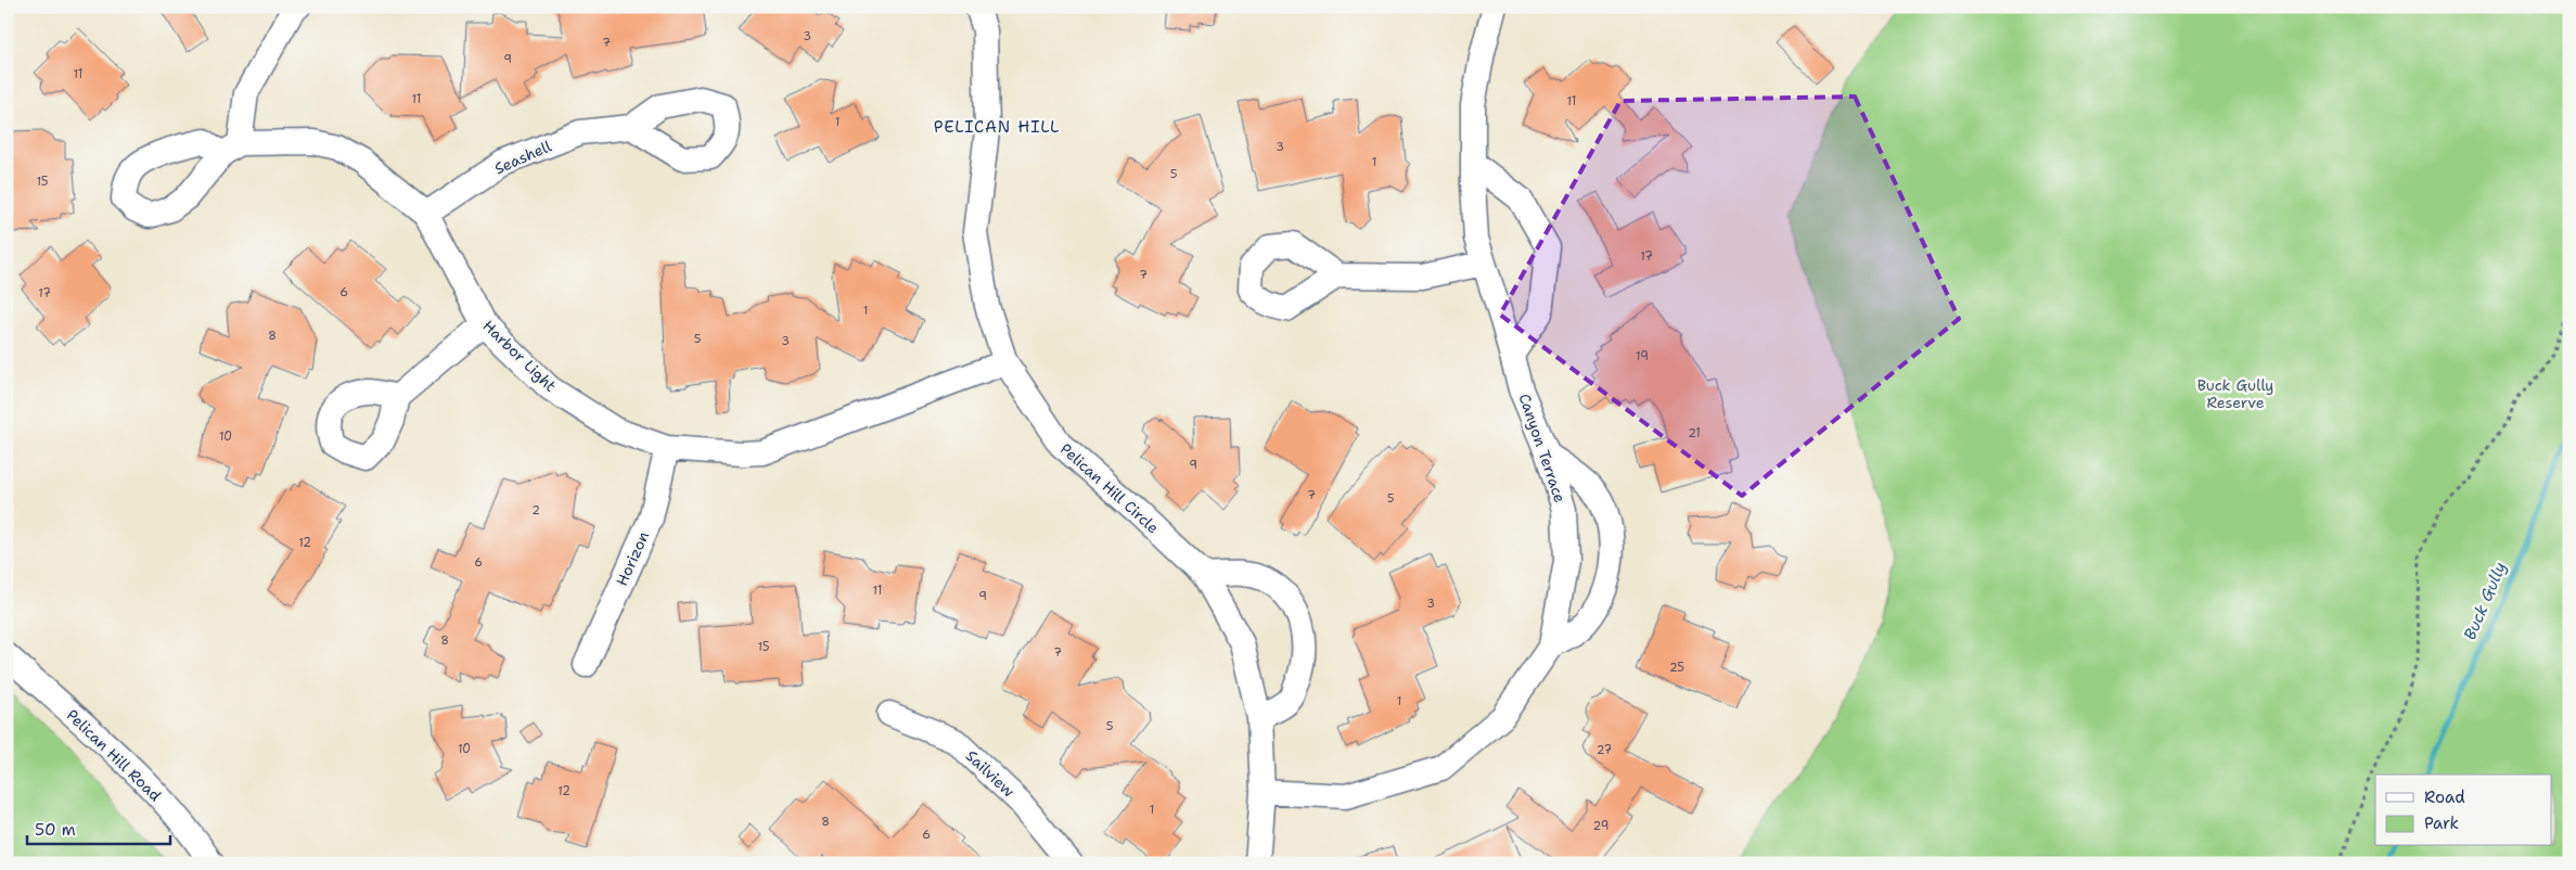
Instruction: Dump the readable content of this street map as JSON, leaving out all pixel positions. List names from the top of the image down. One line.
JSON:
{"streets":{"street":["Seashell","Harbor Light","Canyon Terrace","Pelican Hill Circle","Horizon","Pelican Hill Road","Sailview"]},"crossings":[["Seashell","Harbor Light"],["Harbor Light","Pelican Hill Circle"],["Harbor Light","Horizon"],["Canyon Terrace","Pelican Hill Circle"]],"districts":["PELICAN HILL"],"water":["Buck Gully"],"parks":["Buck Gully Reserve"],"house_numbers":["3","7","9","11","11","11","1","3","1","5","15","17","7","6","17","1","8","5","3","19","21","10","9","7","5","2","12","6","11","9","3","8","15","7","25","1","5","10","27","12","1","8","29","6"],"legend":["Road","Park"],"scale_bar":"50 m"}
